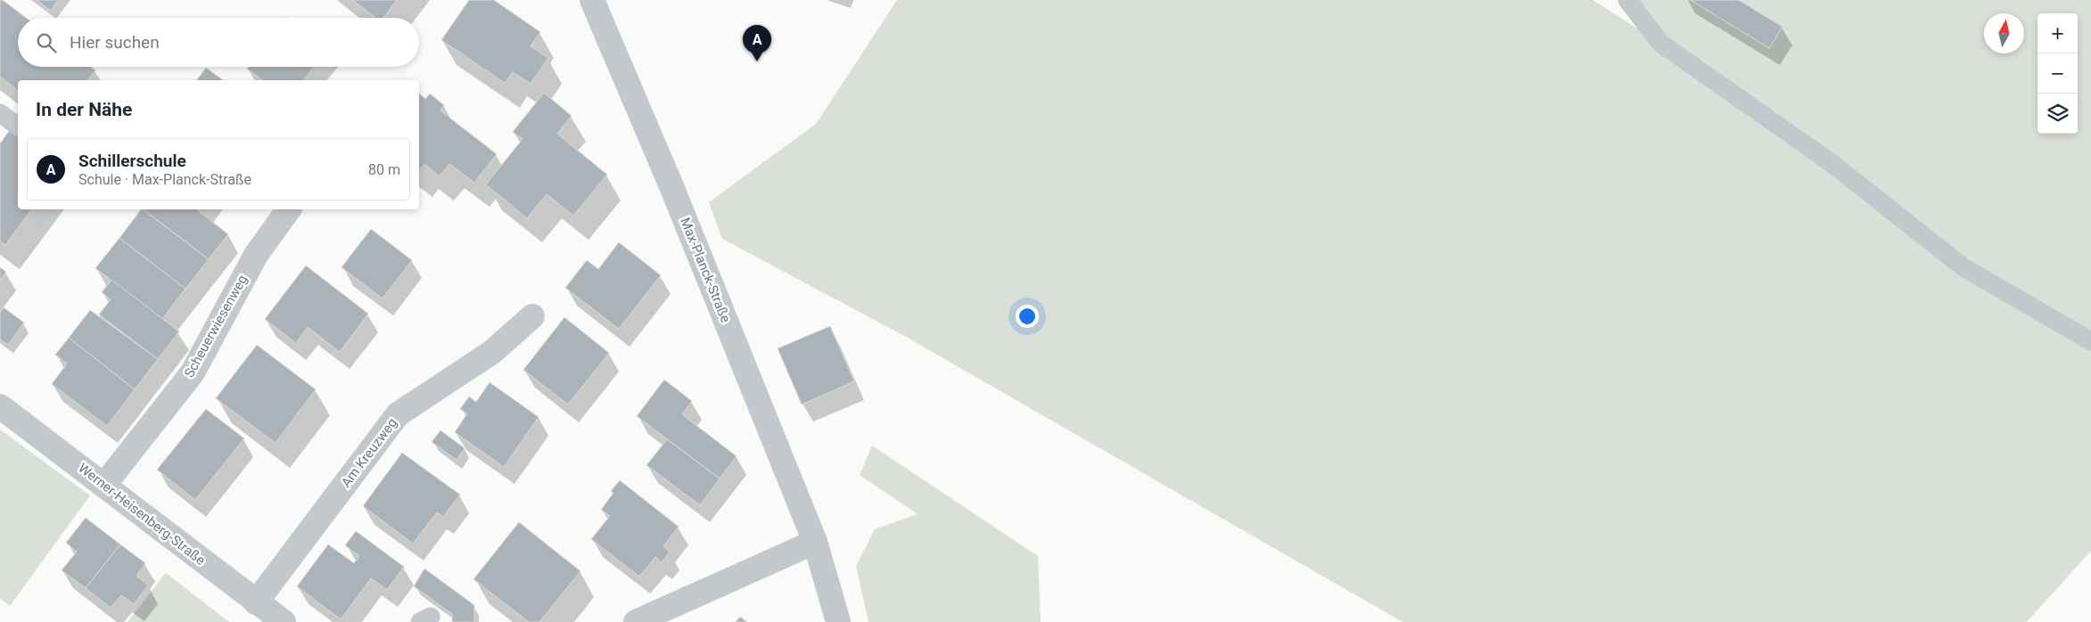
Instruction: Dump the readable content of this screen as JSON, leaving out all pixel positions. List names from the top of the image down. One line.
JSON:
{"streets":{"street":["Max-Planck-Straße","Scheuerwiesenweg","Am Kreuzweg","Werner-Heisenberg-Straße"]},"crossings":[["Scheuerwiesenweg","Werner-Heisenberg-Straße"],["Am Kreuzweg","Werner-Heisenberg-Straße"]],"north":"top","page":{"map_buttons":["+","−"],"search":"Hier suchen","pins":"A","heading":"In der Nähe","list":[{"mark":"A","name":"Schillerschule","note":"Schule · Max-Planck-Straße","value":"80 m"}]}}
